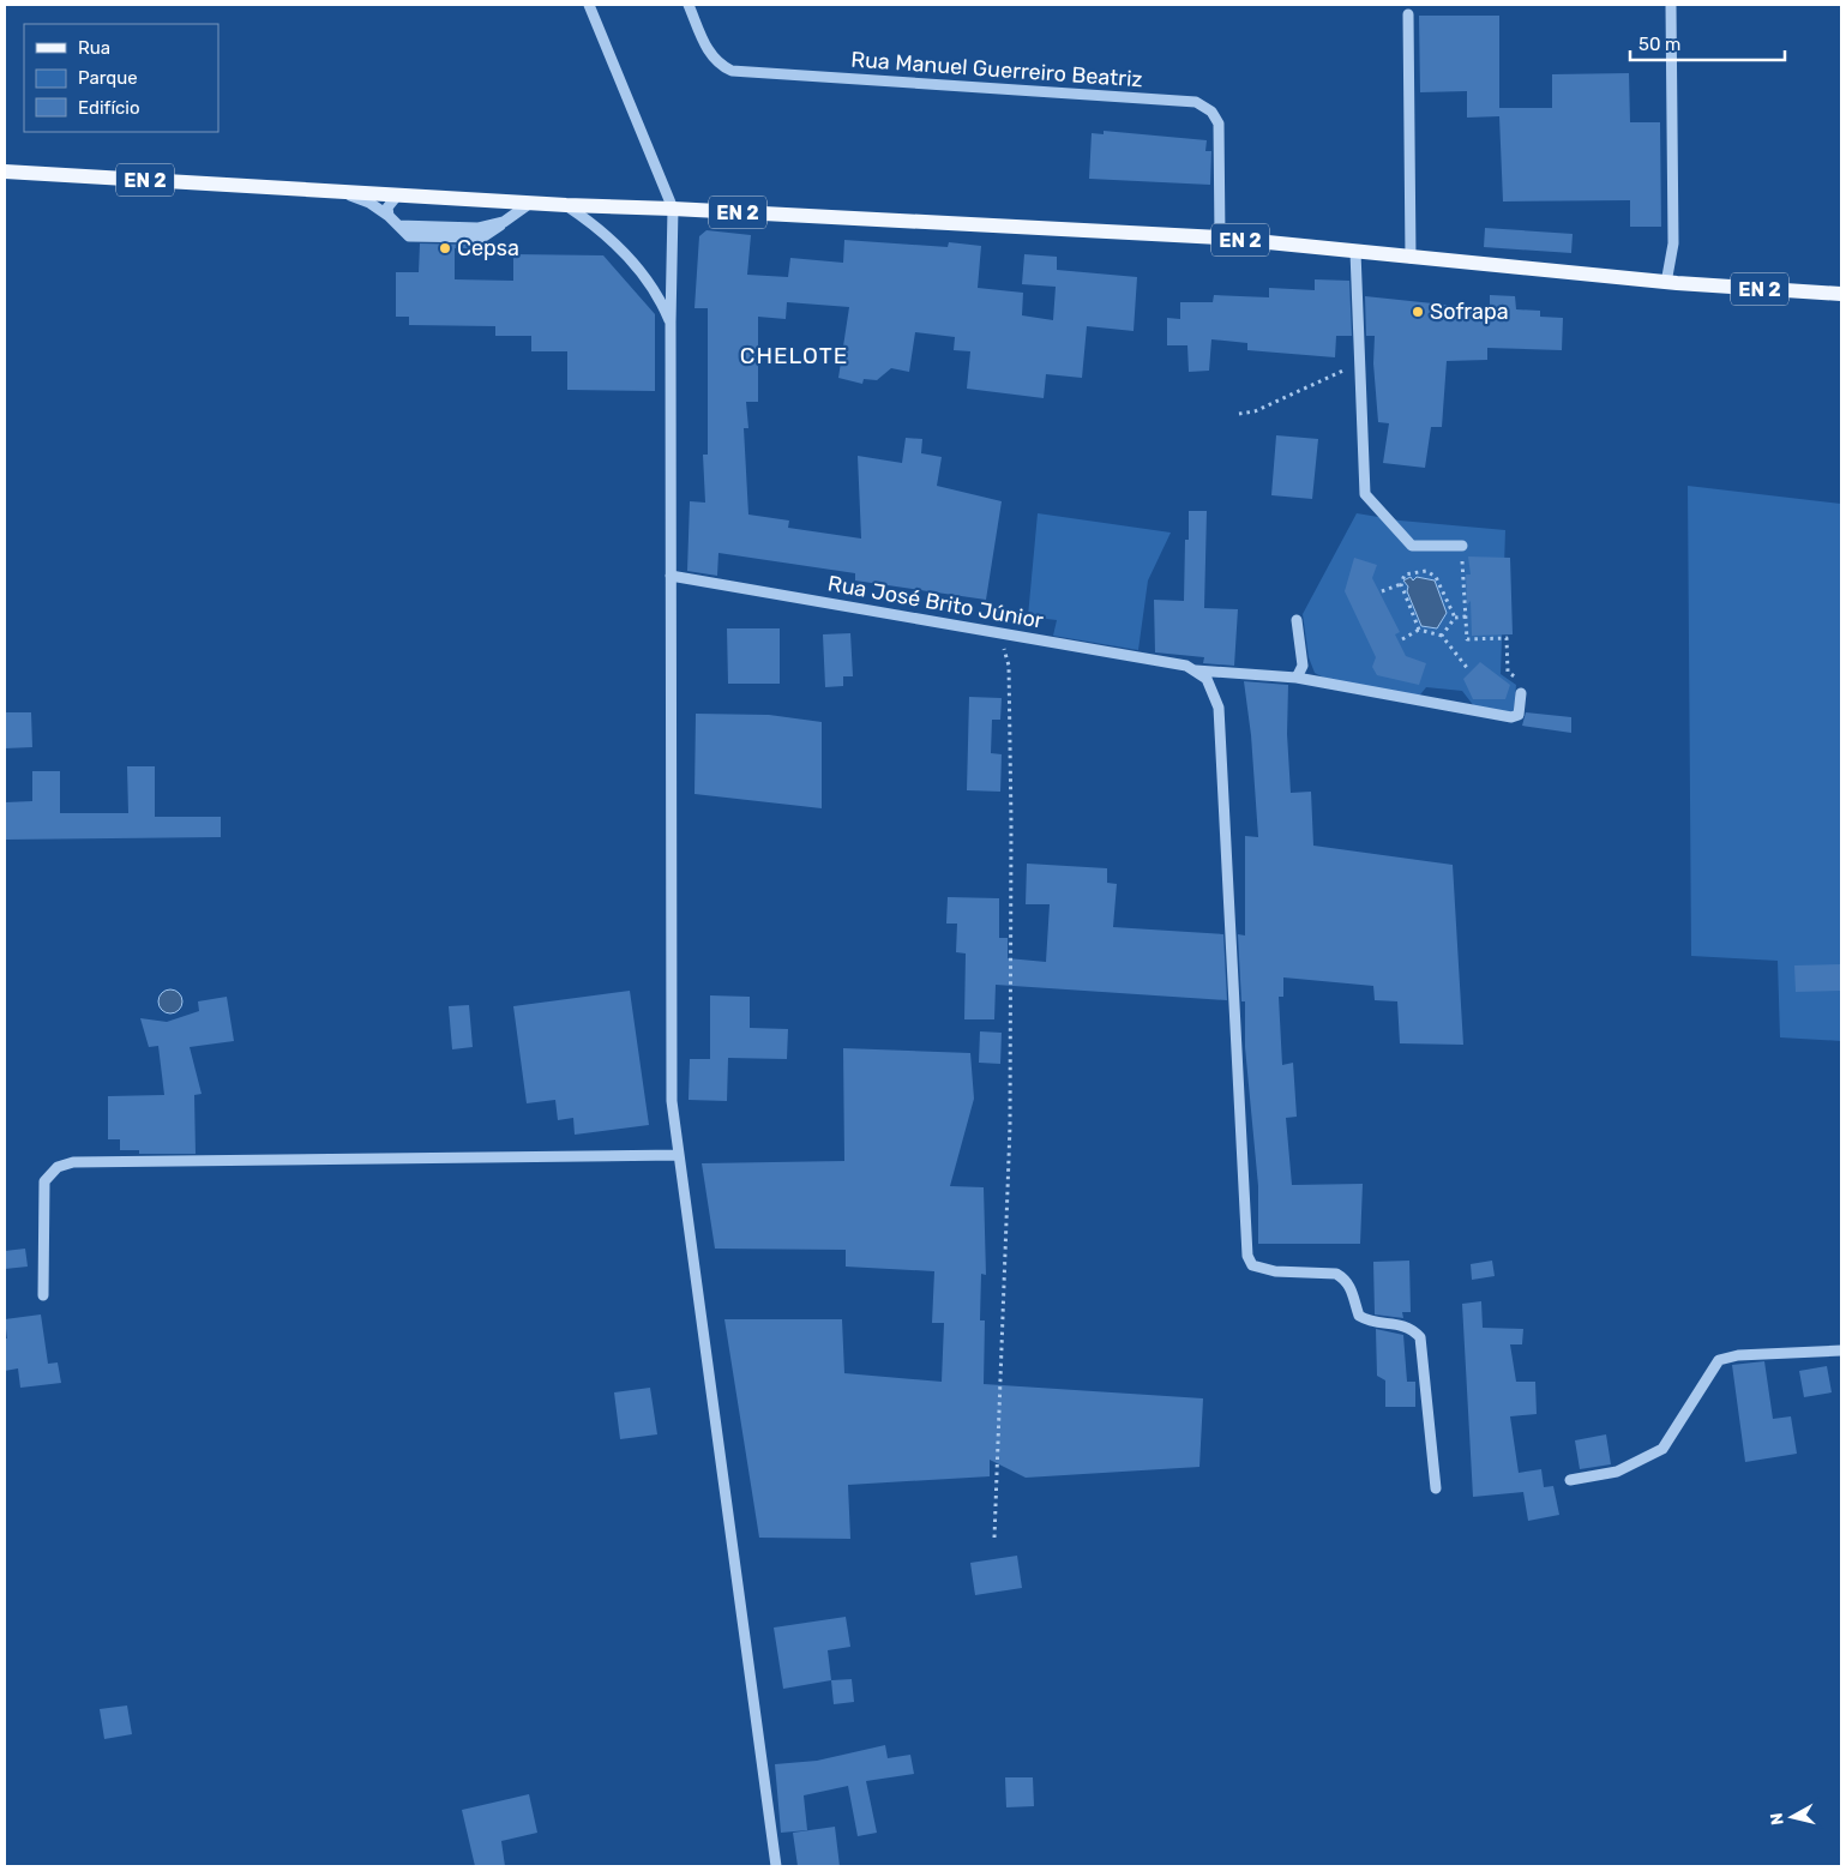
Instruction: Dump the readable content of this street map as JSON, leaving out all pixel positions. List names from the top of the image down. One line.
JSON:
{"streets":{"main road":["EN 2"],"street":["Rua Manuel Guerreiro Beatriz","Rua José Brito Júnior"]},"crossings":[["Rua Manuel Guerreiro Beatriz","EN 2"]],"districts":["CHELOTE"],"places":["Cepsa","Sofrapa"],"legend":["Rua","Parque","Edifício"],"scale_bar":"50 m","north":"left"}
